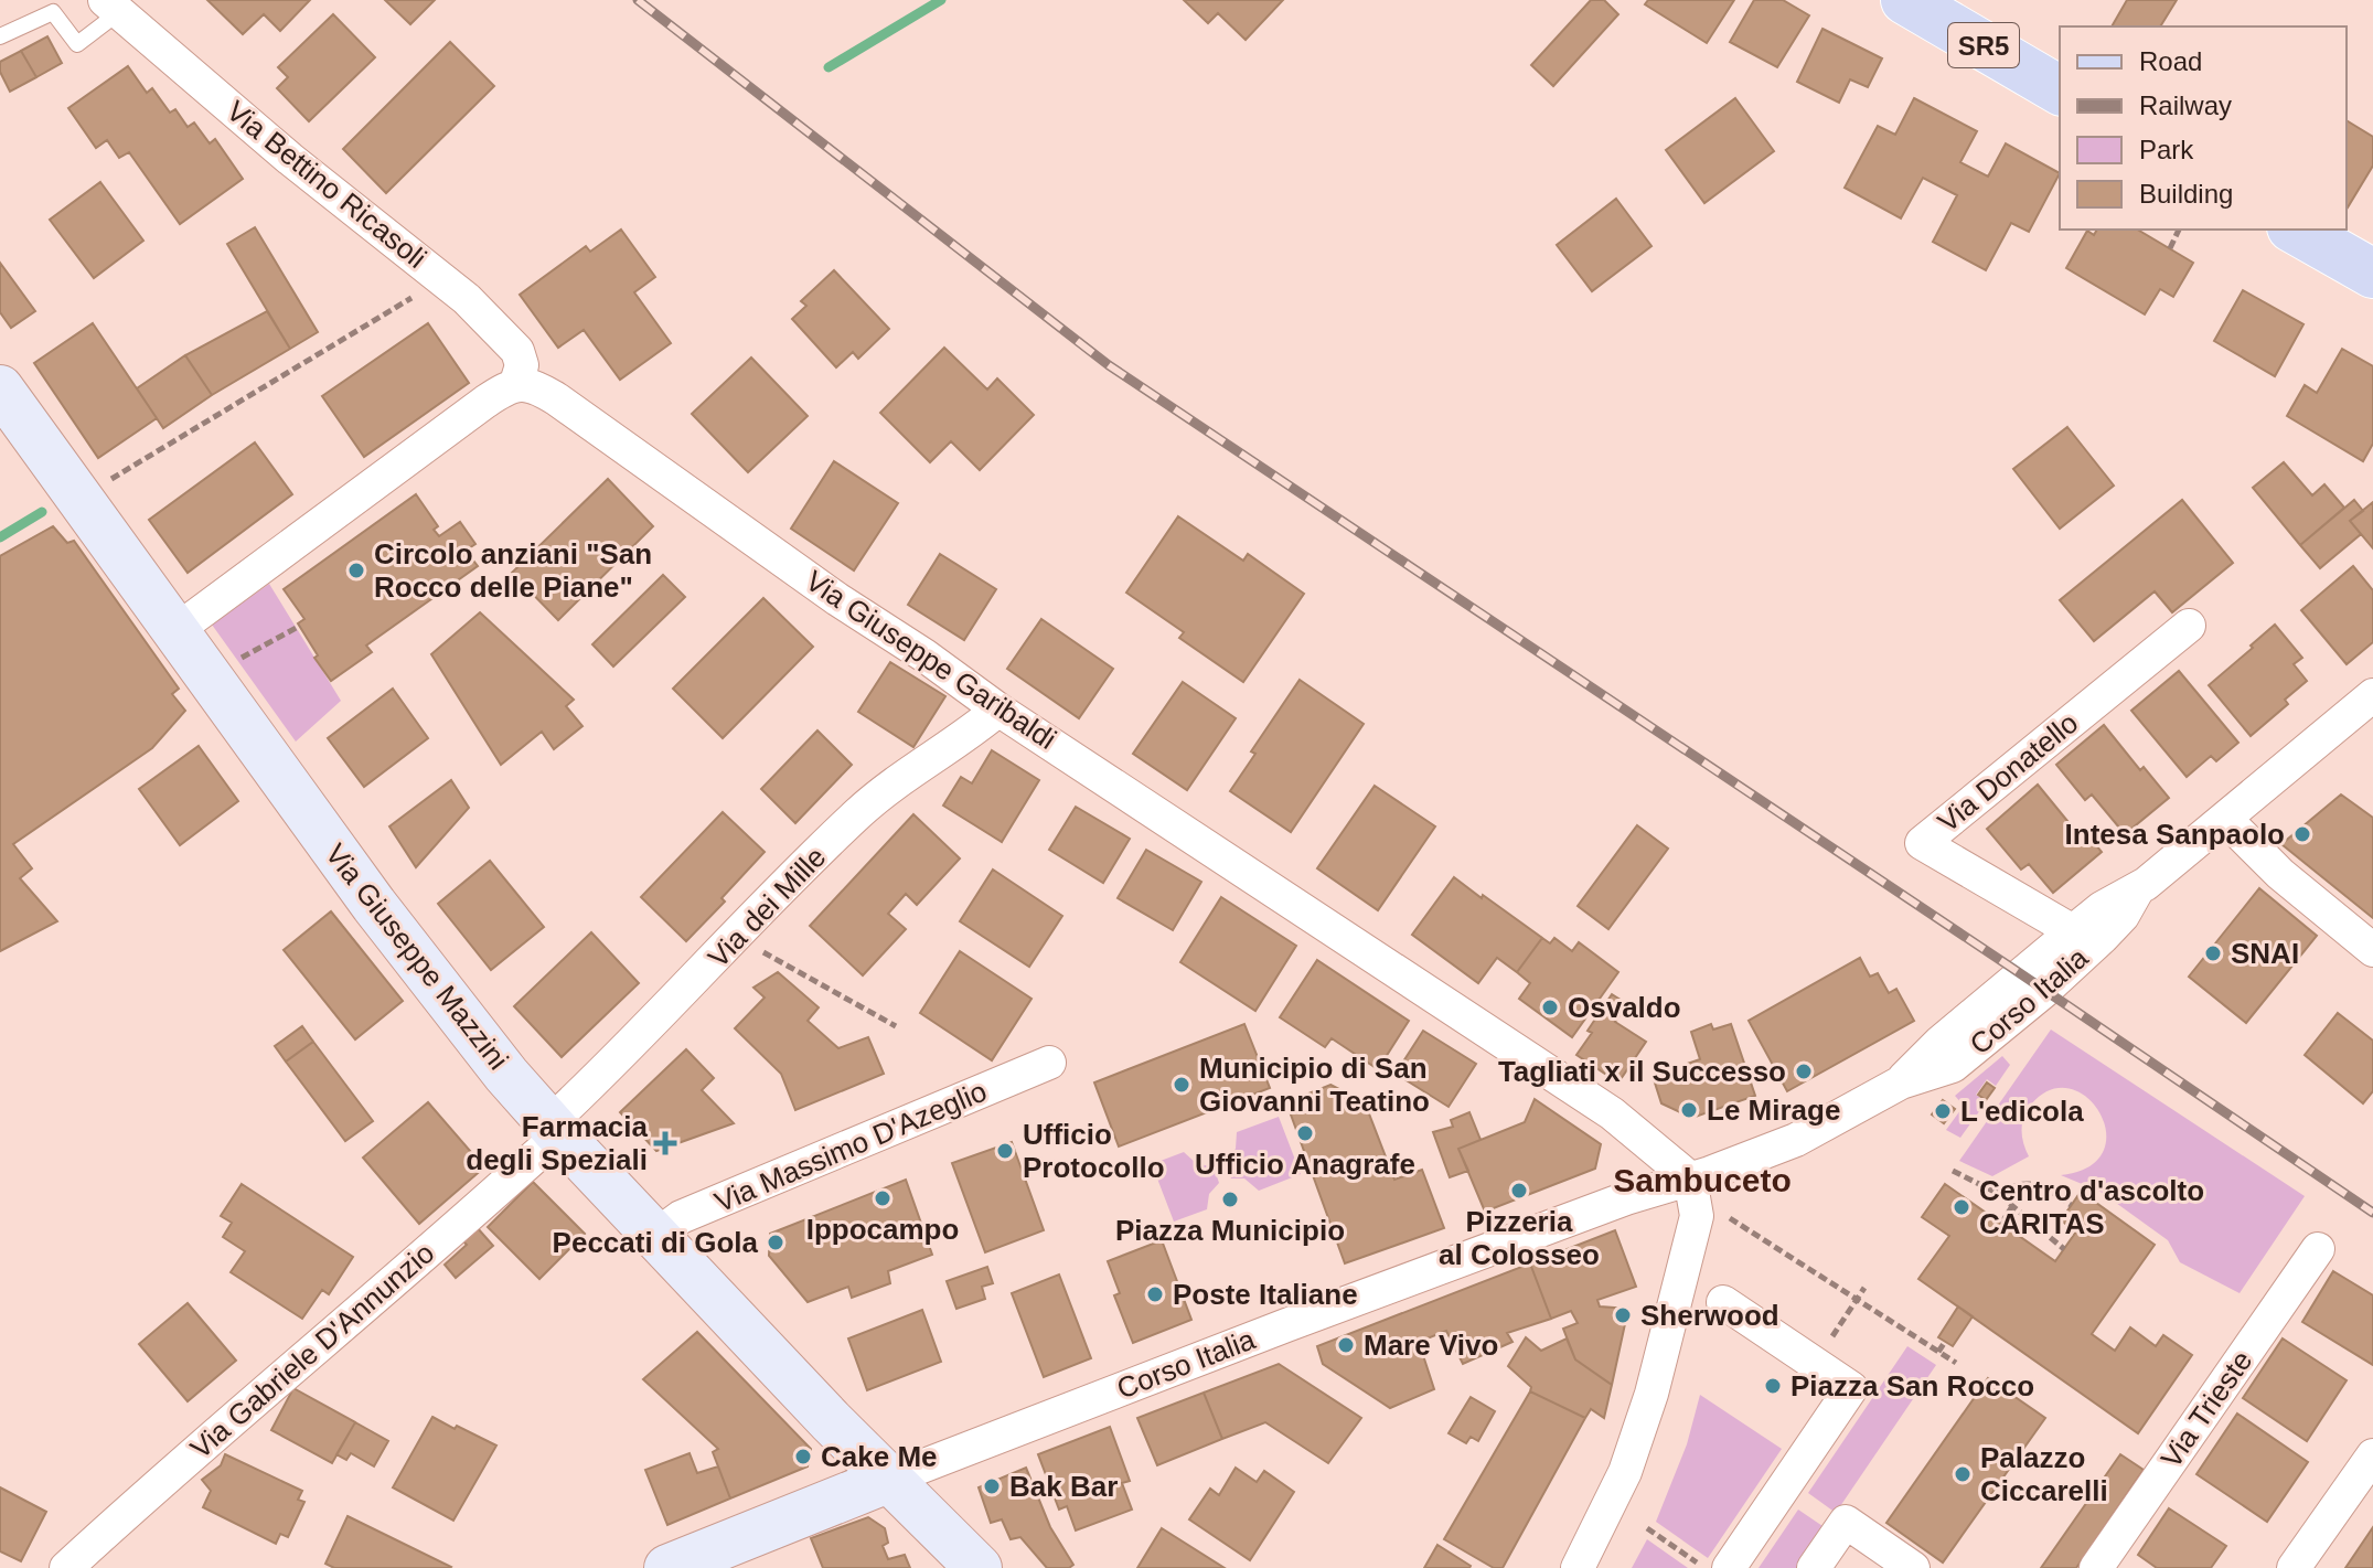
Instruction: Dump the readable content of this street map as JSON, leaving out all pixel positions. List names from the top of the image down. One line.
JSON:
{"streets":{"main road":["SR5"],"street":["Via Bettino Ricasoli","Via Giuseppe Garibaldi","Via Donatello","Via dei Mille","Via Giuseppe Mazzini","Corso Italia","Via Massimo D'Azeglio","Via Gabriele D'Annunzio","Via Trieste"]},"crossings":[["Via Bettino Ricasoli","Via Giuseppe Garibaldi"],["Via Giuseppe Garibaldi","Via dei Mille"],["Via Giuseppe Garibaldi","Corso Italia"],["Via Donatello","Corso Italia"],["Via dei Mille","Via Giuseppe Mazzini"],["Via dei Mille","Via Gabriele D'Annunzio"],["Via Giuseppe Mazzini","Corso Italia"],["Via Giuseppe Mazzini","Via Massimo D'Azeglio"],["Via Giuseppe Mazzini","Via Gabriele D'Annunzio"]],"districts":["Sambuceto"],"places":{"other":["Circolo anziani \"San Rocco delle Piane\"","Intesa Sanpaolo","SNAI","Osvaldo","Tagliati x il Successo","Municipio di San Giovanni Teatino","Le Mirage","L'edicola","Ufficio Anagrafe","Ufficio Protocollo","Pizzeria al Colosseo","Ippocampo","Piazza Municipio","Centro d'ascolto CARITAS","Peccati di Gola","Poste Italiane","Sherwood","Mare Vivo","Piazza San Rocco","Cake Me","Palazzo Ciccarelli","Bak Bar"],"health":["Farmacia degli Speziali"]},"legend":["Road","Railway","Park","Building"]}
